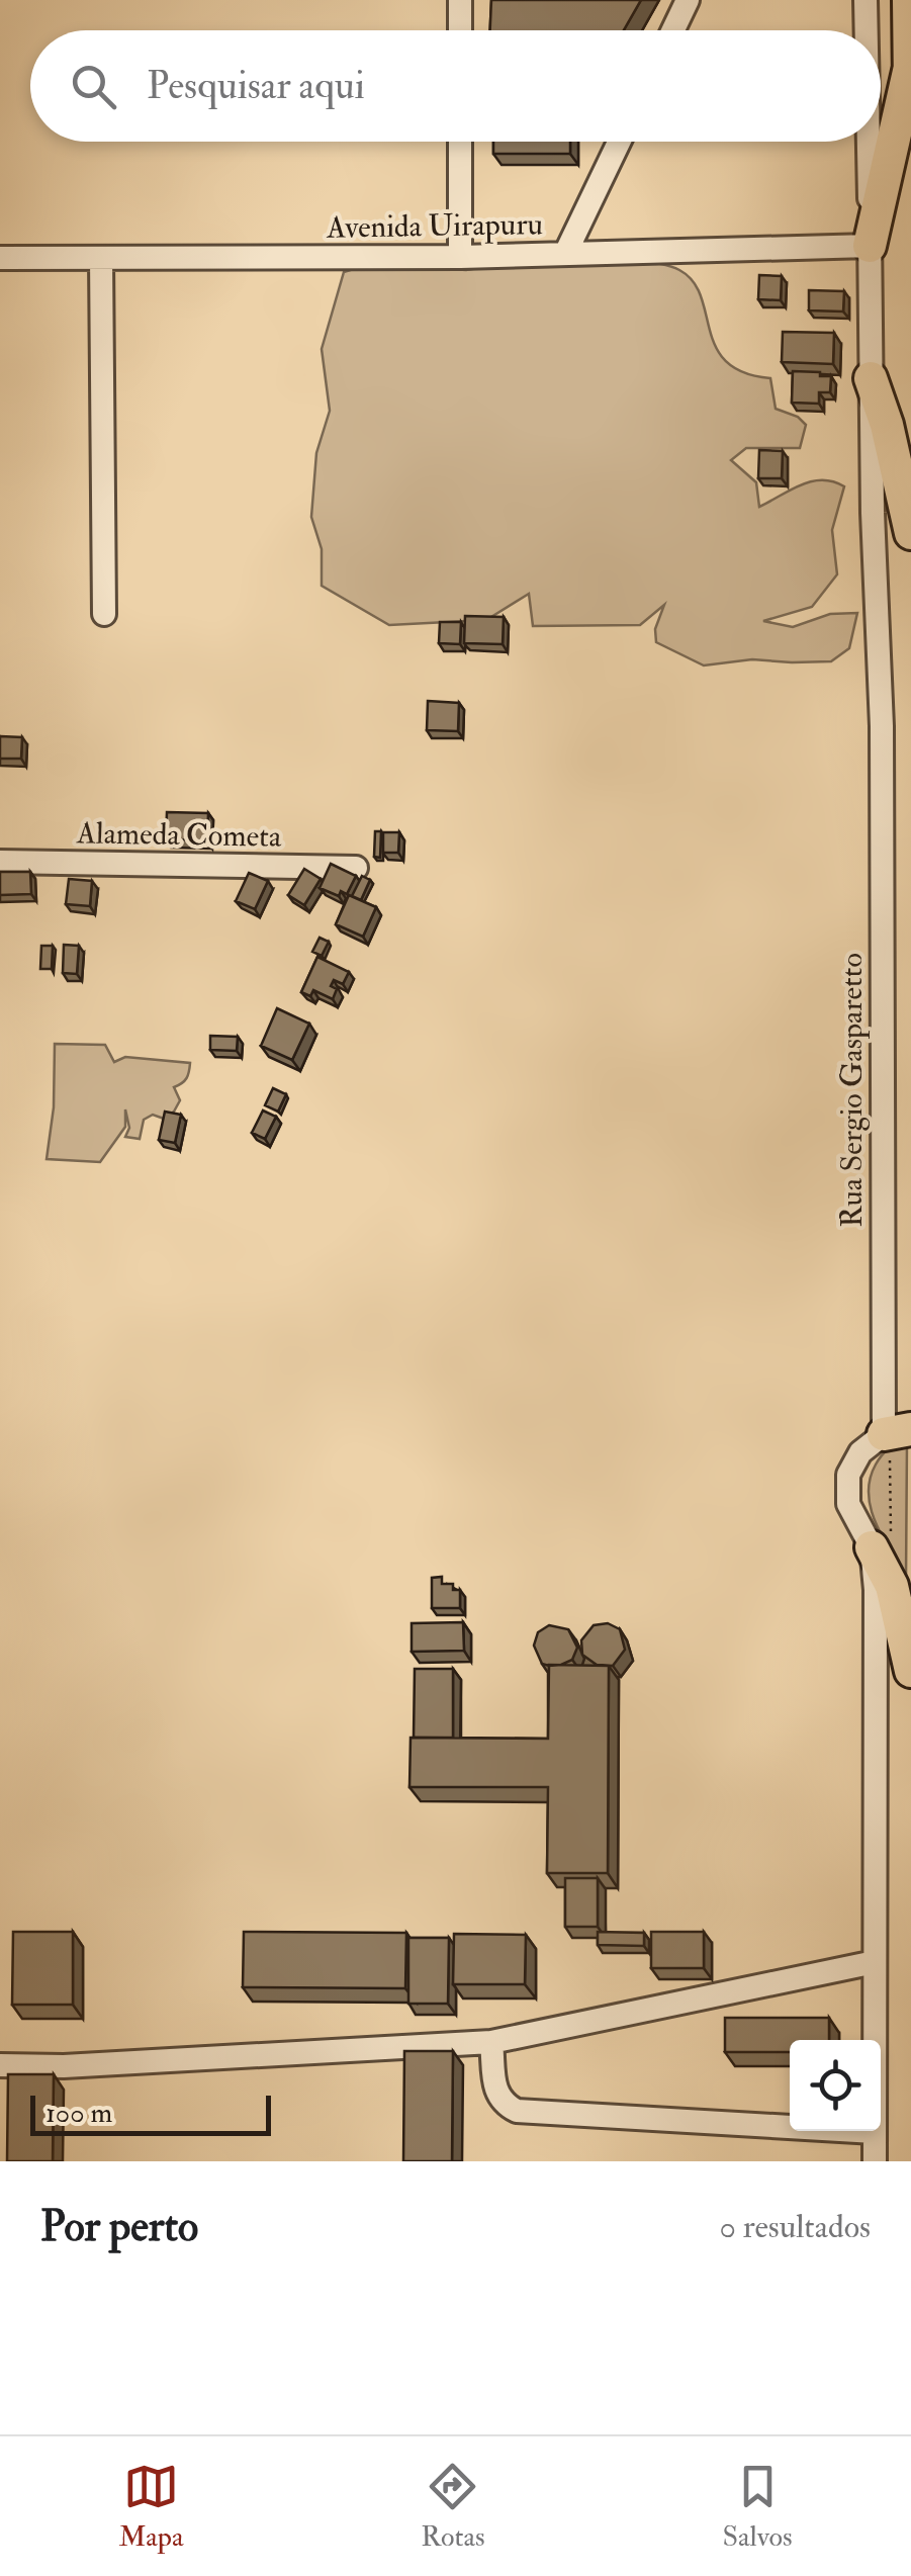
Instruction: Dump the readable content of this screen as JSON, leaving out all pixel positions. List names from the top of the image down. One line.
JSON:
{"streets":{"street":["Avenida Uirapuru","Alameda Cometa","Rua Sergio Gasparetto"]},"crossings":[["Avenida Uirapuru","Rua Sergio Gasparetto"]],"scale_bar":"100 m","page":{"search":"Pesquisar aqui","scale":"100 m","heading":["Por perto","0 resultados"],"nav":["Mapa","Rotas","Salvos"]}}
